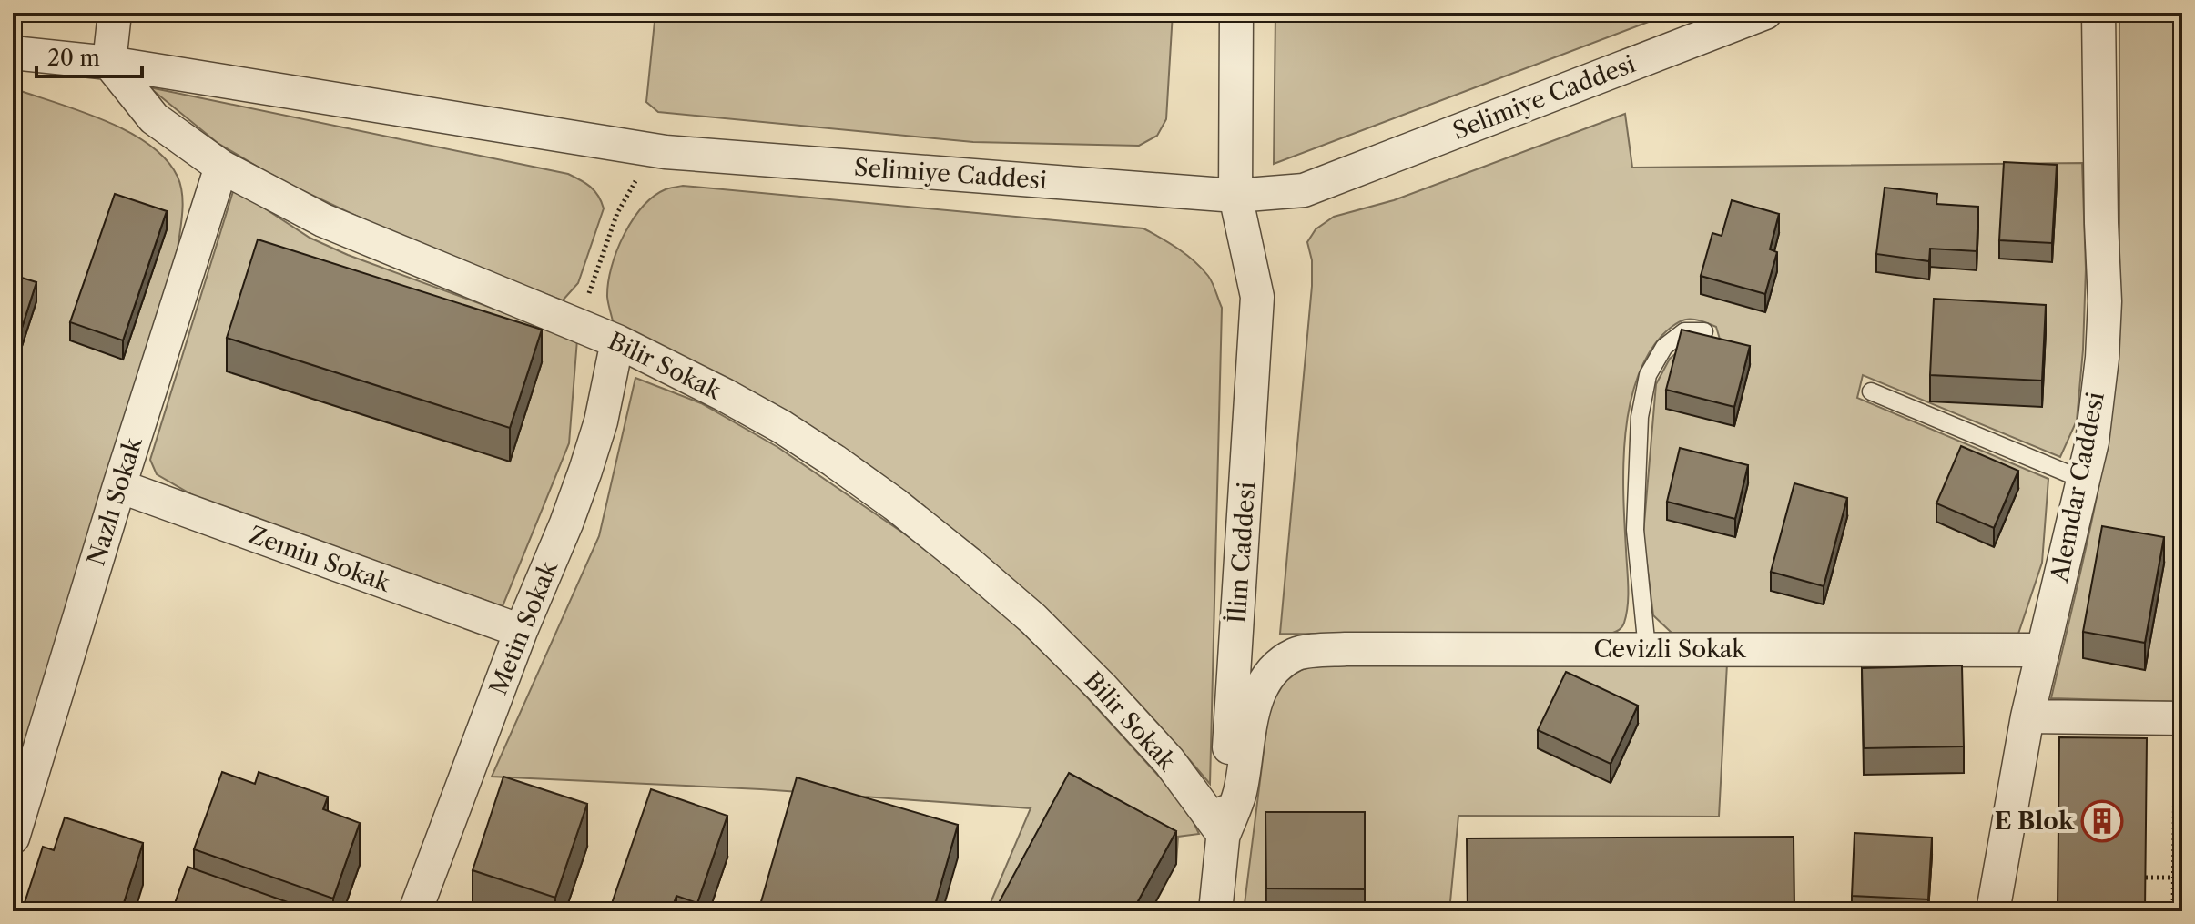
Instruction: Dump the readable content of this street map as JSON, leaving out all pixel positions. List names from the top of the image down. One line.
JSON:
{"streets":{"street":["Selimiye Caddesi","Bilir Sokak","Alemdar Caddesi","Nazlı Sokak","İlim Caddesi","Zemin Sokak","Metin Sokak","Cevizli Sokak"]},"crossings":[["Selimiye Caddesi","Bilir Sokak"],["Selimiye Caddesi","İlim Caddesi"],["Bilir Sokak","Nazlı Sokak"],["Bilir Sokak","İlim Caddesi"],["Bilir Sokak","Metin Sokak"],["Bilir Sokak","Cevizli Sokak"],["Alemdar Caddesi","Cevizli Sokak"],["Nazlı Sokak","Zemin Sokak"],["İlim Caddesi","Cevizli Sokak"],["Zemin Sokak","Metin Sokak"]],"places":{"building":["E Blok"]},"scale_bar":"20 m"}
